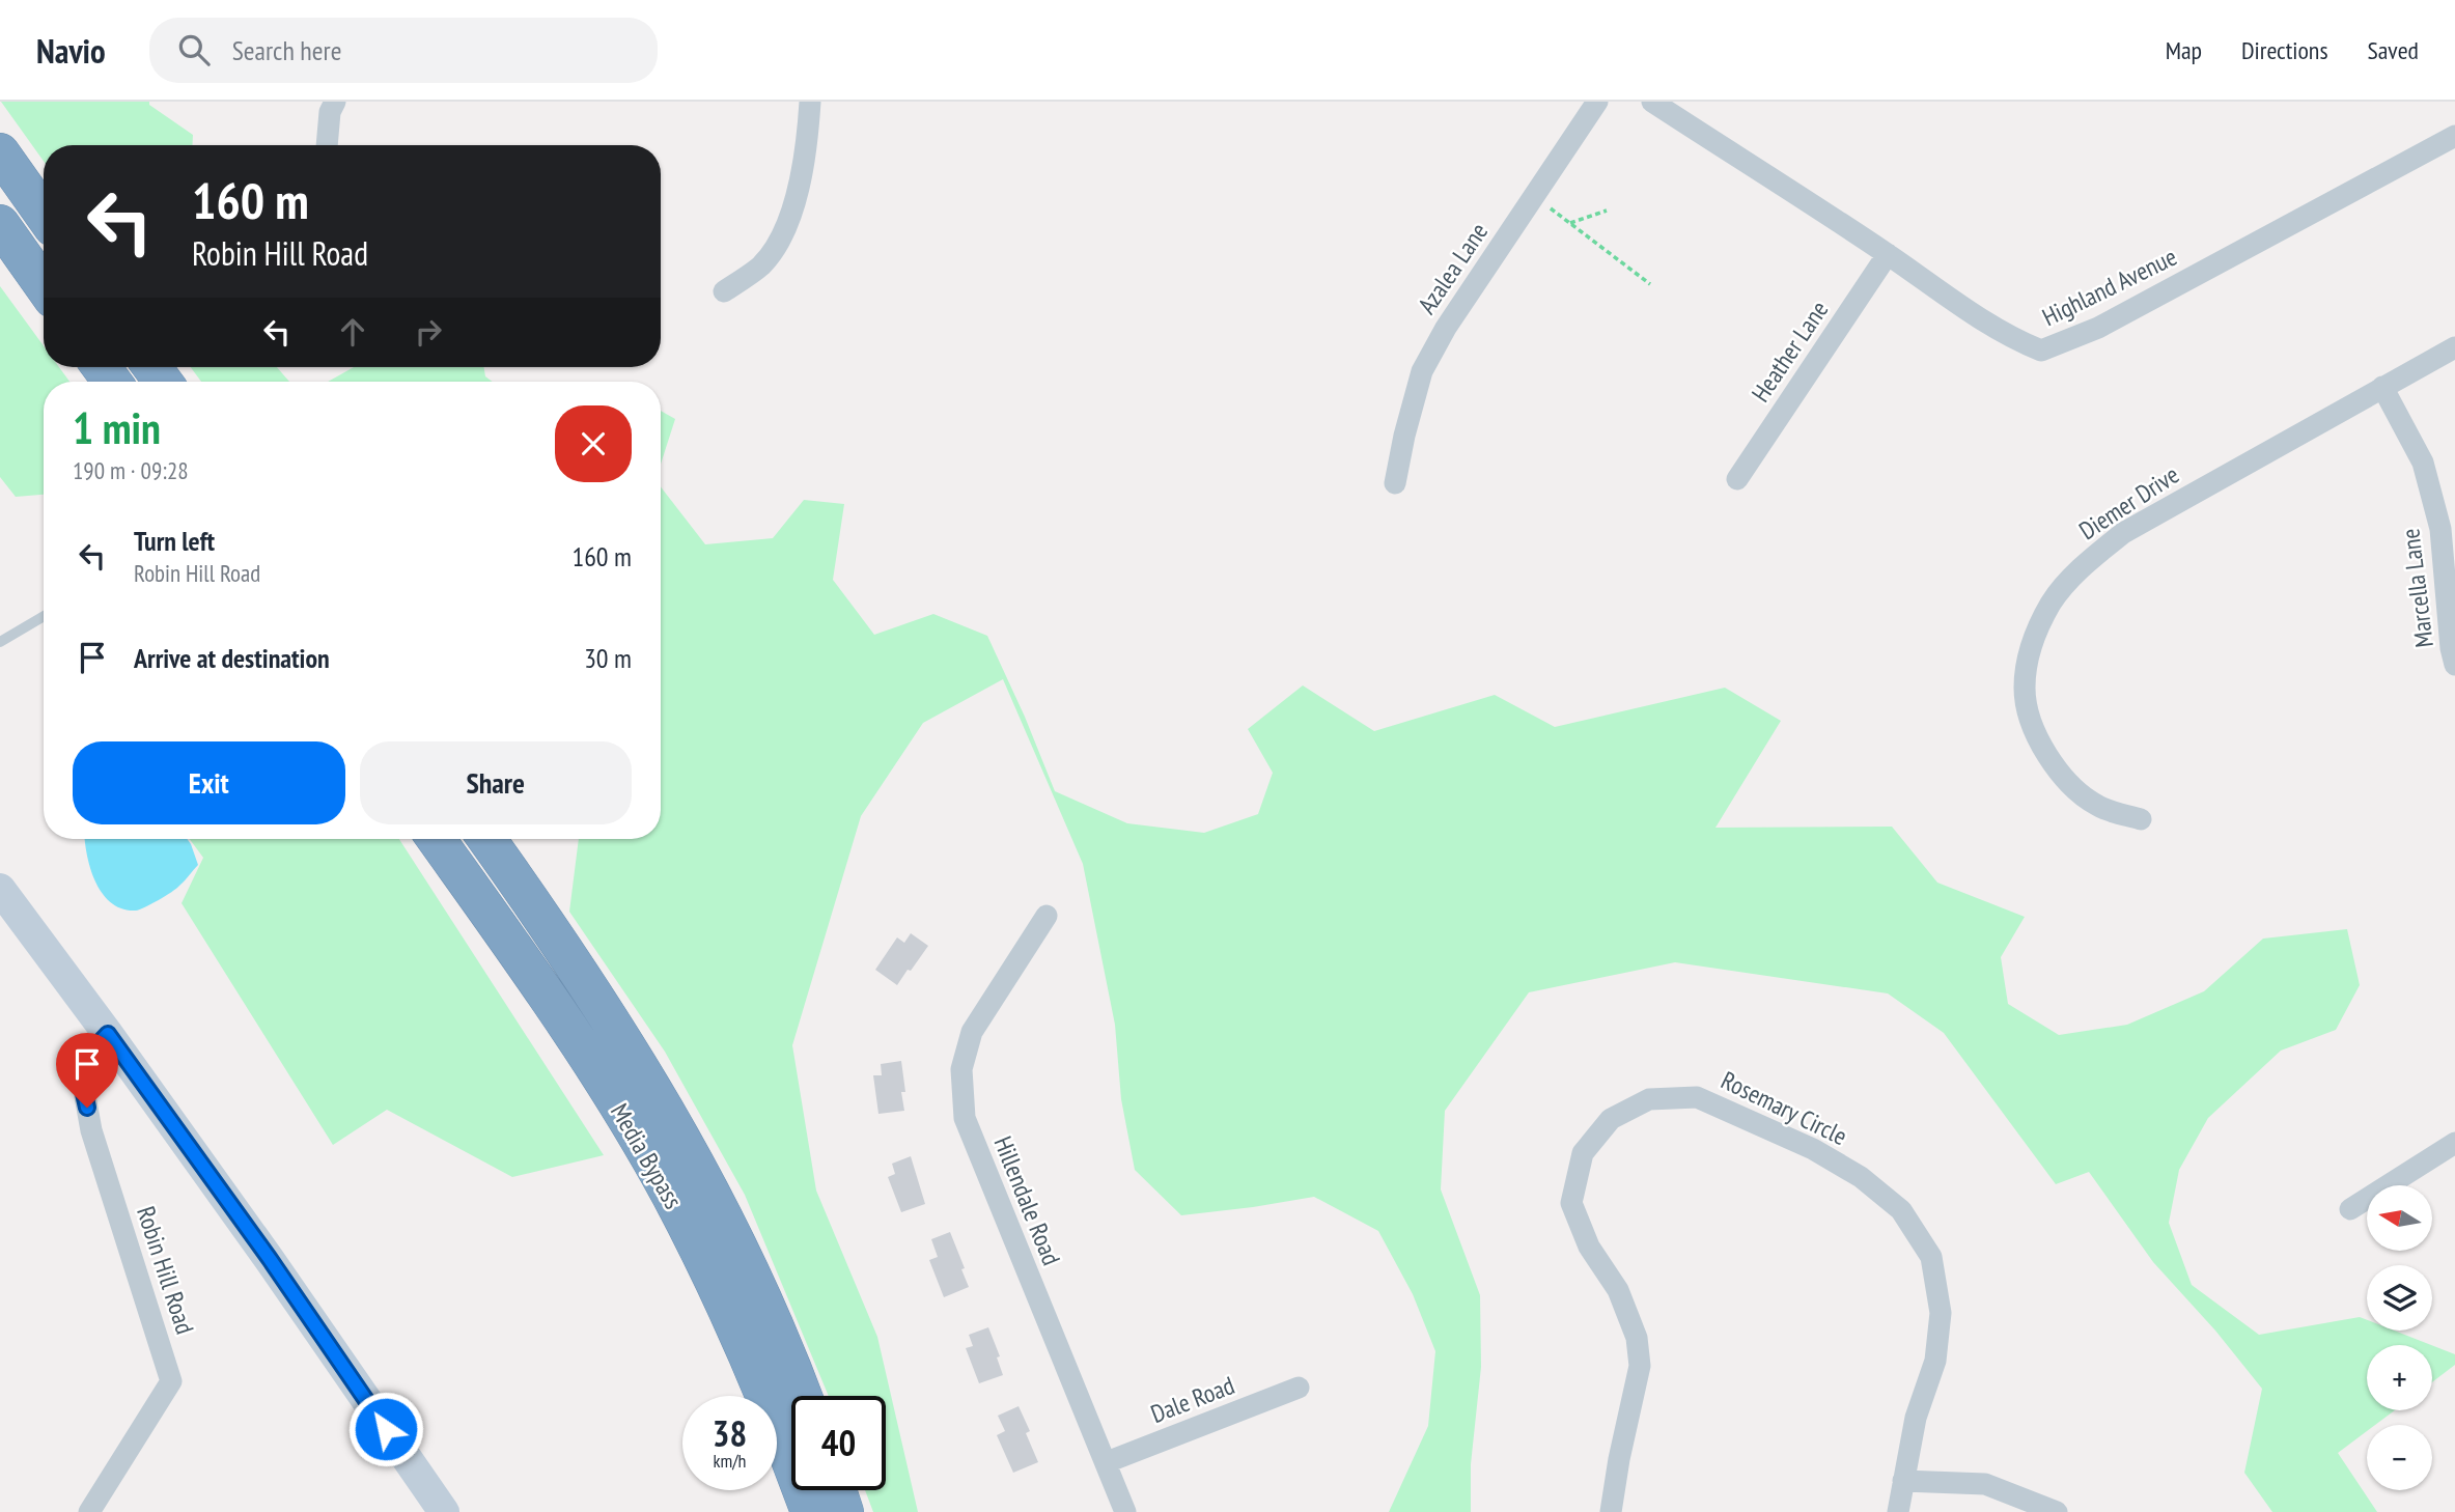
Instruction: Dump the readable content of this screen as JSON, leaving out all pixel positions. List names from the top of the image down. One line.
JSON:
{"streets":{"highway":["Media Bypass"],"street":["Azalea Lane","Highland Avenue","Heather Lane","Diemer Drive","Marcella Lane","Rosemary Circle","Hillendale Road","Robin Hill Road","Dale Road"]},"crossings":[["Highland Avenue","Heather Lane"],["Diemer Drive","Marcella Lane"],["Hillendale Road","Dale Road"]],"north":"left","page":{"header":"Navio","search":"Search here","nav":["Map","Directions","Saved"],"turn":["160 m","Robin Hill Road"],"heading":["1 min","190 m · 09:28"],"list":[{"name":"Turn left","note":"Robin Hill Road","value":"160 m"},{"name":"Arrive at destination","value":"30 m"}],"buttons":["Exit","Share"],"map_buttons":["+","−"],"speed":"38 km/h","limit":"40"}}
